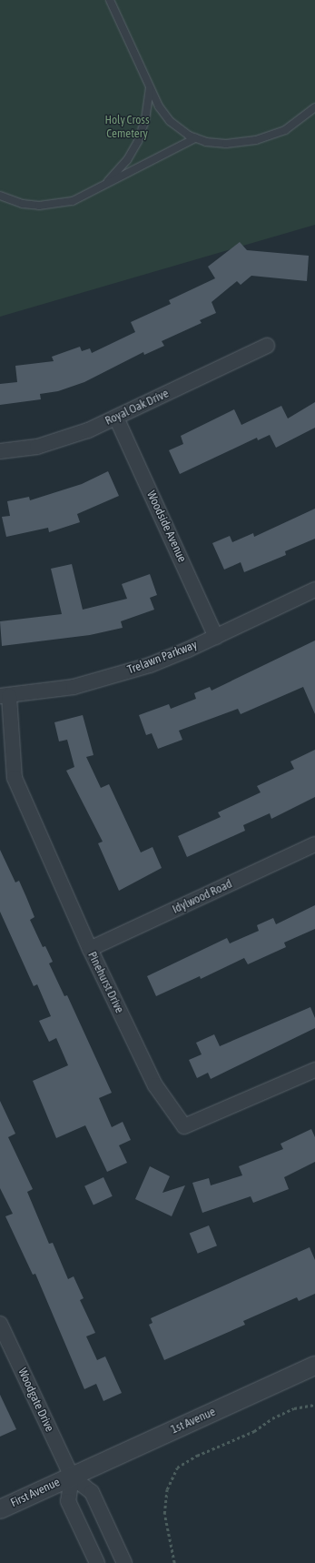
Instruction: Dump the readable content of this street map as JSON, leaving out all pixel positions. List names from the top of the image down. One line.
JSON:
{"streets":{"street":["Royal Oak Drive","Woodside Avenue","Trelawn Parkway","Idylwood Road","Pinehurst Drive","Woodgate Drive","1st Avenue","First Avenue"]},"crossings":[["Royal Oak Drive","Woodside Avenue"],["Woodside Avenue","Trelawn Parkway"],["Trelawn Parkway","Pinehurst Drive"],["Idylwood Road","Pinehurst Drive"],["Woodgate Drive","1st Avenue"],["Woodgate Drive","First Avenue"],["1st Avenue","First Avenue"]],"parks":["Holy Cross Cemetery"]}
